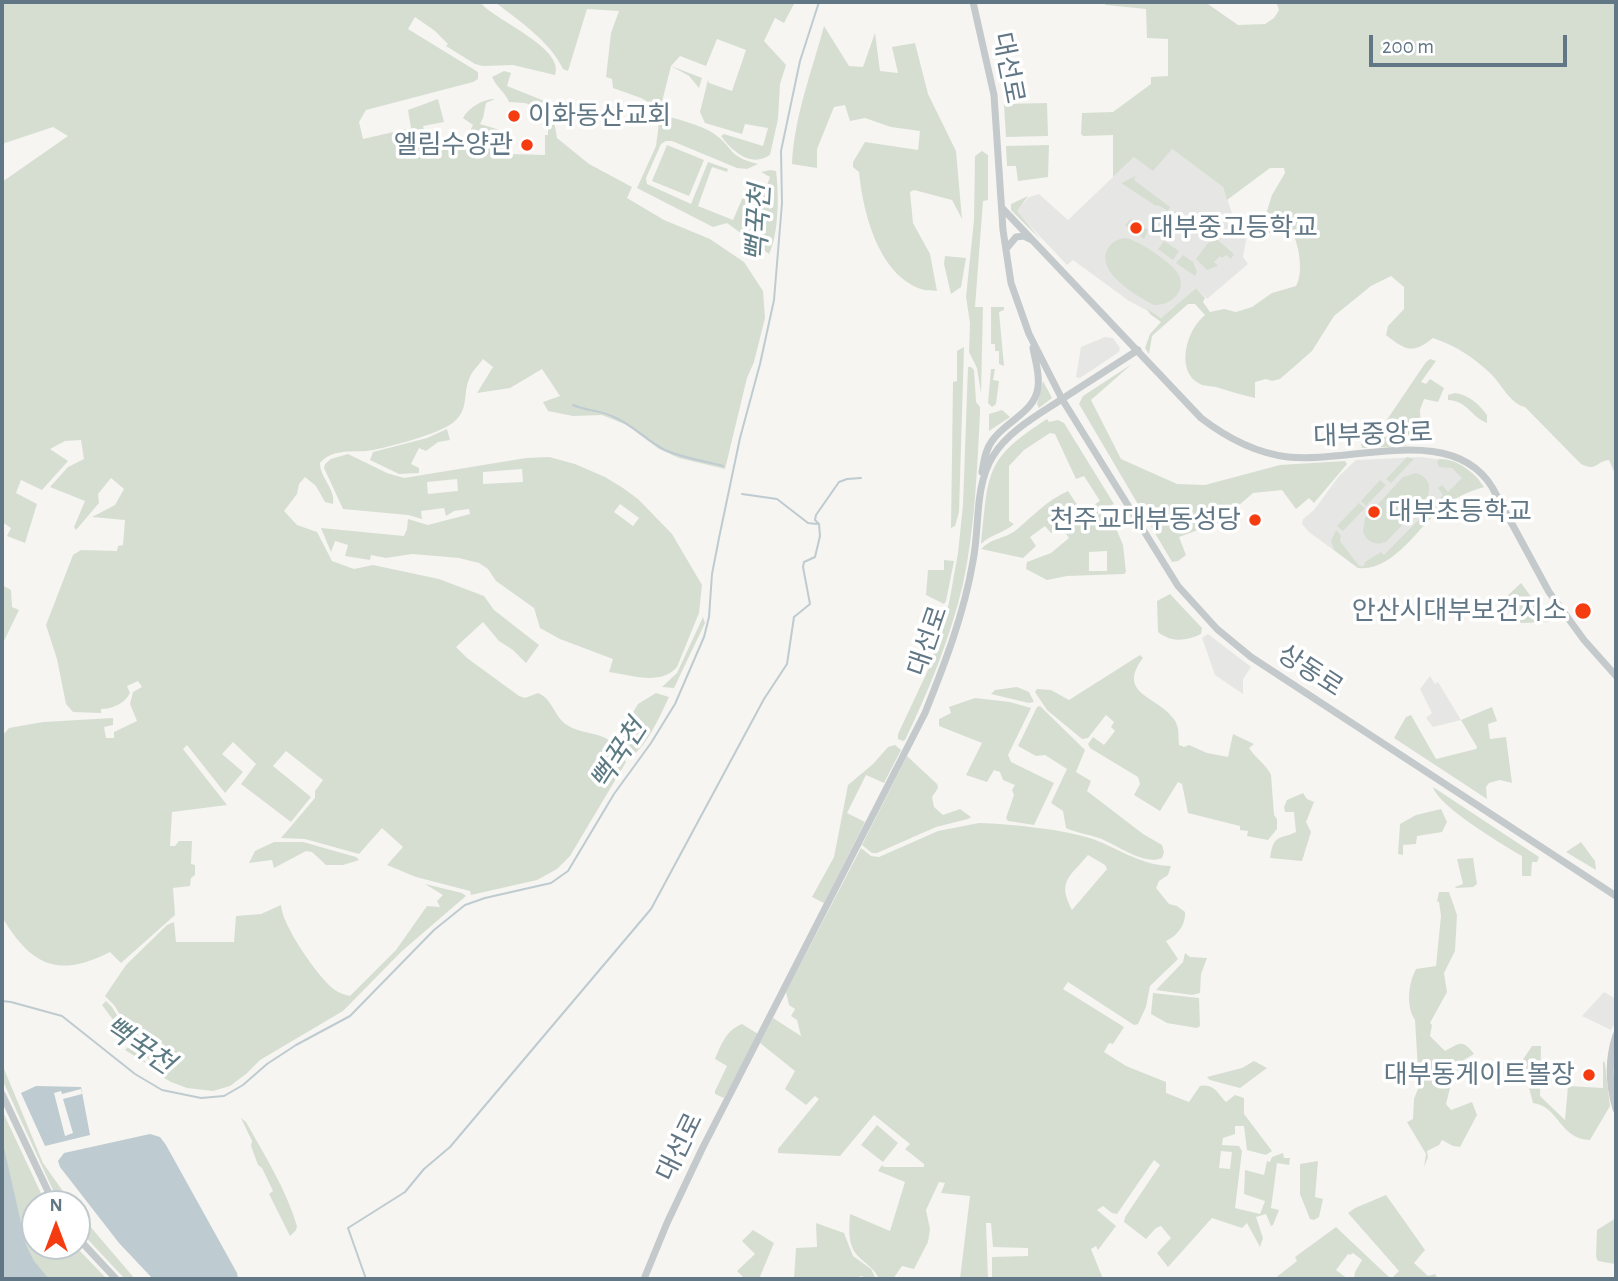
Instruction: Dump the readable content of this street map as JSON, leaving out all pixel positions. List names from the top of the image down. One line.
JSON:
{"streets":{"street":["대선로","대부중앙로","상동로"]},"crossings":[["대선로","대부중앙로"],["대선로","상동로"]],"water":["뻑꾹천"],"places":["이화동산교회","엘림수양관","대부중고등학교","대부초등학교","천주교대부동성당","안산시대부보건지소","대부동게이트볼장"],"scale_bar":"200 m","north":"top"}
